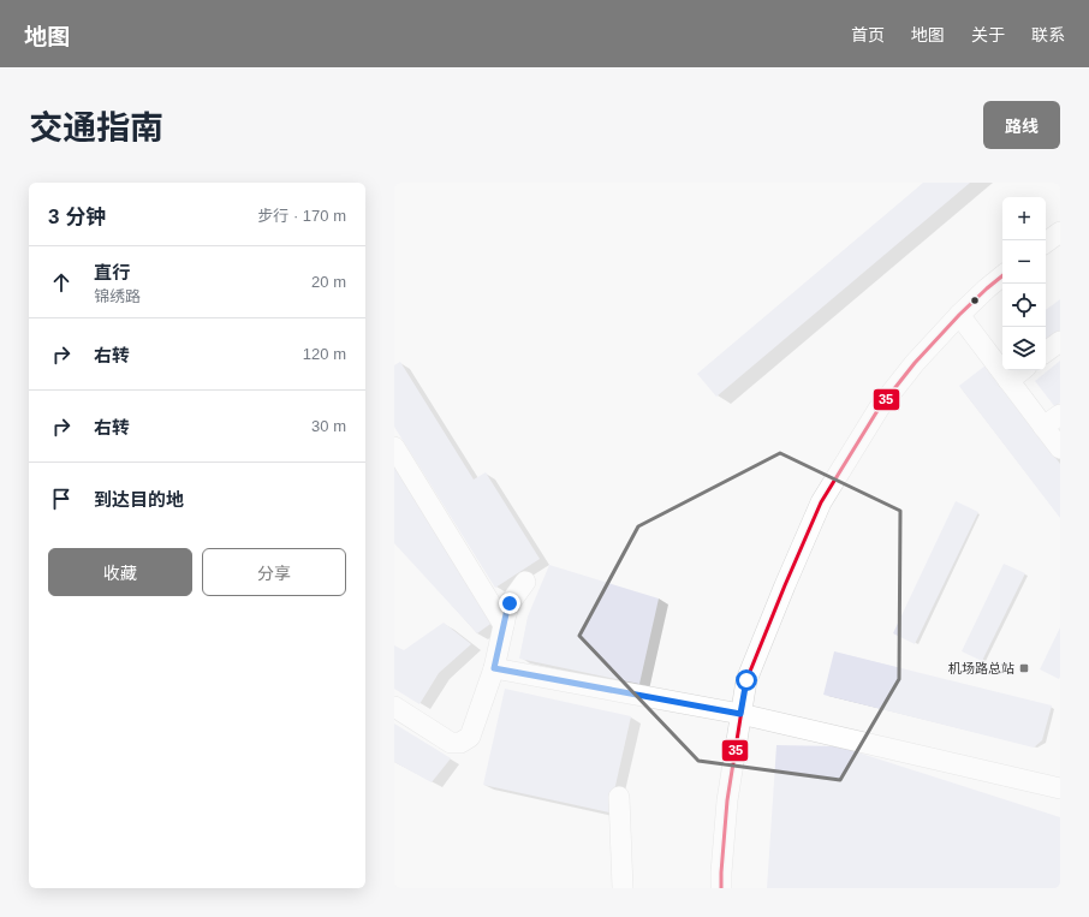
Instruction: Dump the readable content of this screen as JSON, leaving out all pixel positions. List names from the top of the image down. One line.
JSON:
{"places":{"transit":["机场路总站"]},"lines":["transit line 35"],"page":{"header":"地图","nav":["首页","地图","关于","联系"],"title":"交通指南","buttons":["路线",["收藏","分享"]],"heading":["3 分钟","步行 · 170 m"],"map_buttons":["+","−"],"list":[["直行","锦绣路","20 m"],["右转","120 m"],["右转","30 m"],"到达目的地"]}}
